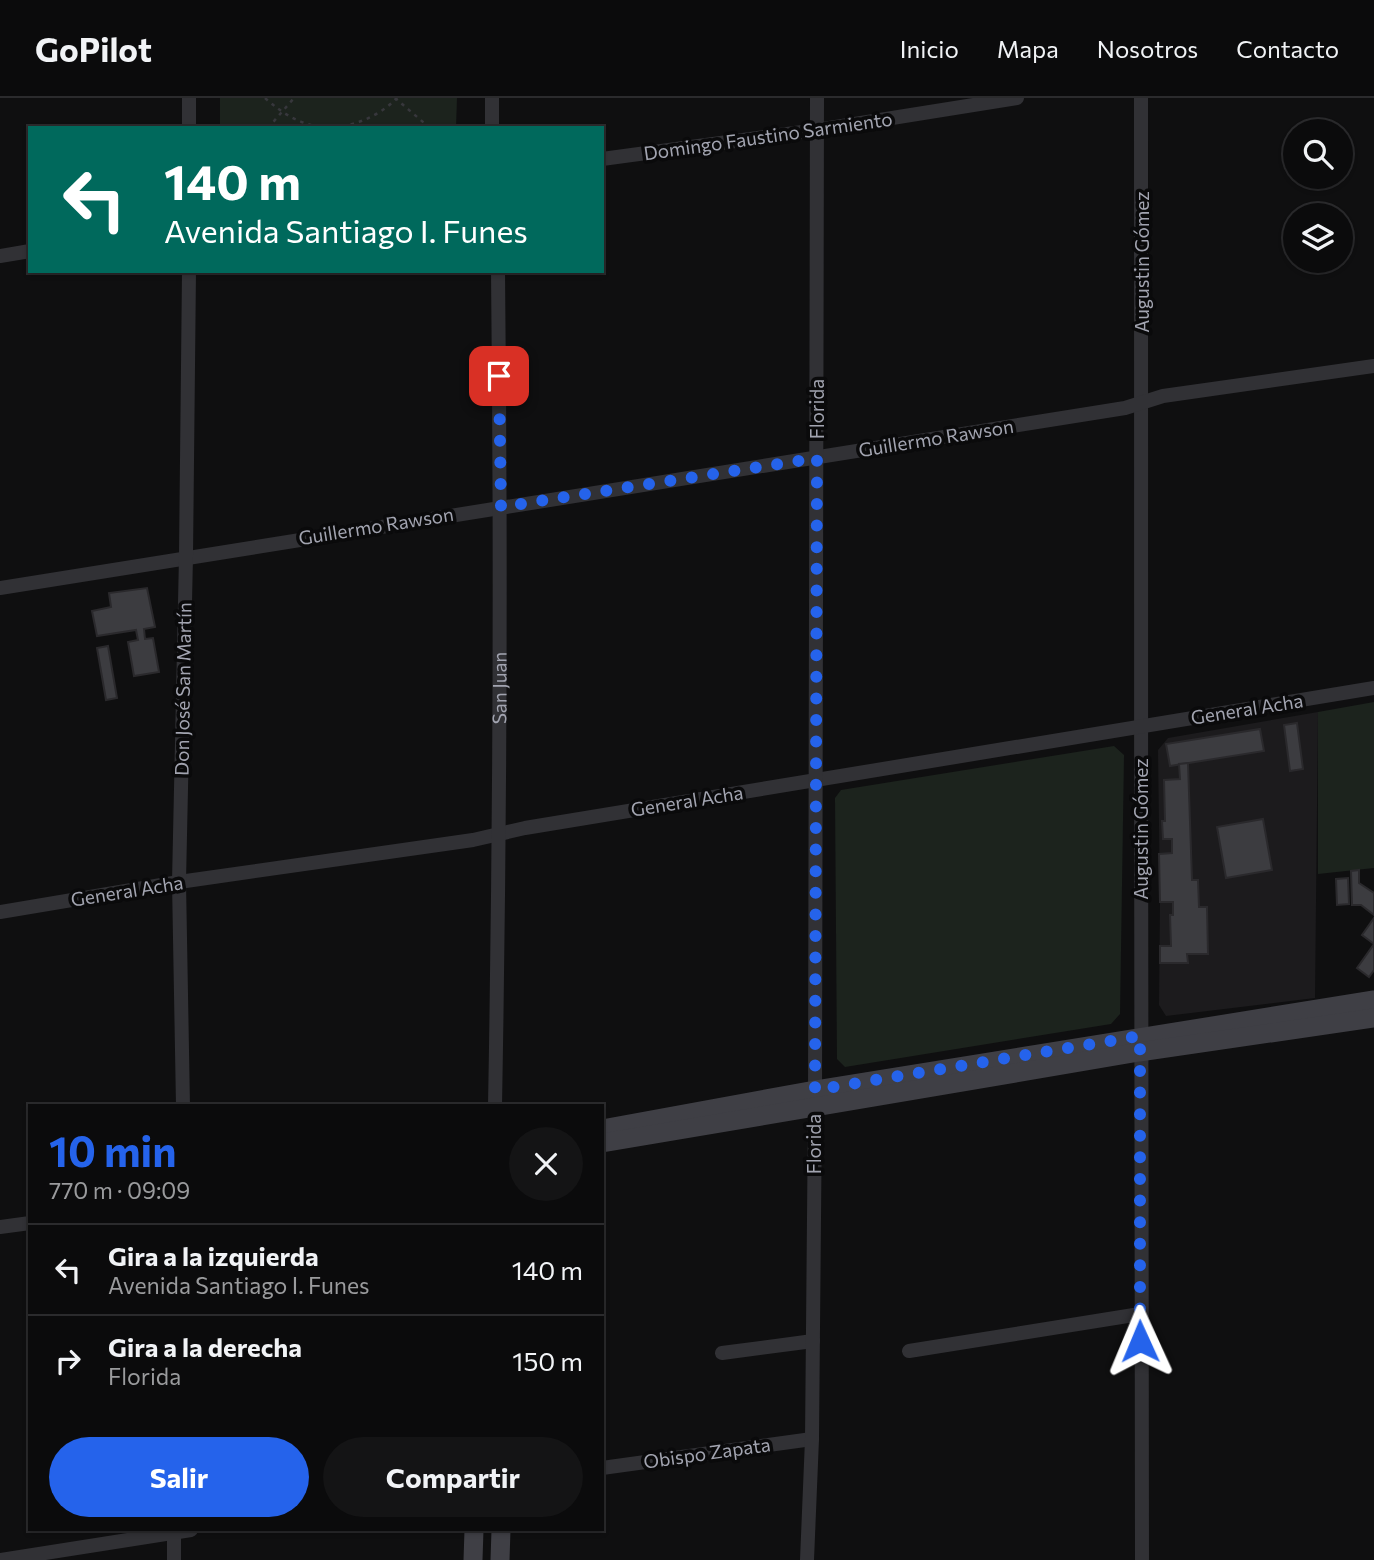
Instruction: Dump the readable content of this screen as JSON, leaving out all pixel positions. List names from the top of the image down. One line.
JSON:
{"streets":{"street":["Domingo Faustino Sarmiento","Augustin Gómez","Florida","Guillermo Rawson","Don José San Martín","San Juan","General Acha","Obispo Zapata"]},"crossings":[["Domingo Faustino Sarmiento","Florida"],["Augustin Gómez","Guillermo Rawson"],["Augustin Gómez","General Acha"],["Florida","Guillermo Rawson"],["Florida","General Acha"],["Florida","Obispo Zapata"],["Guillermo Rawson","Don José San Martín"],["Guillermo Rawson","San Juan"],["Don José San Martín","General Acha"],["San Juan","General Acha"]],"page":{"header":"GoPilot","nav":["Inicio","Mapa","Nosotros","Contacto"],"turn":["140 m","Avenida Santiago I. Funes"],"heading":["10 min","770 m · 09:09"],"list":[{"name":"Gira a la izquierda","note":"Avenida Santiago I. Funes","value":"140 m"},{"name":"Gira a la derecha","note":"Florida","value":"150 m"}],"buttons":["Salir","Compartir"]}}
